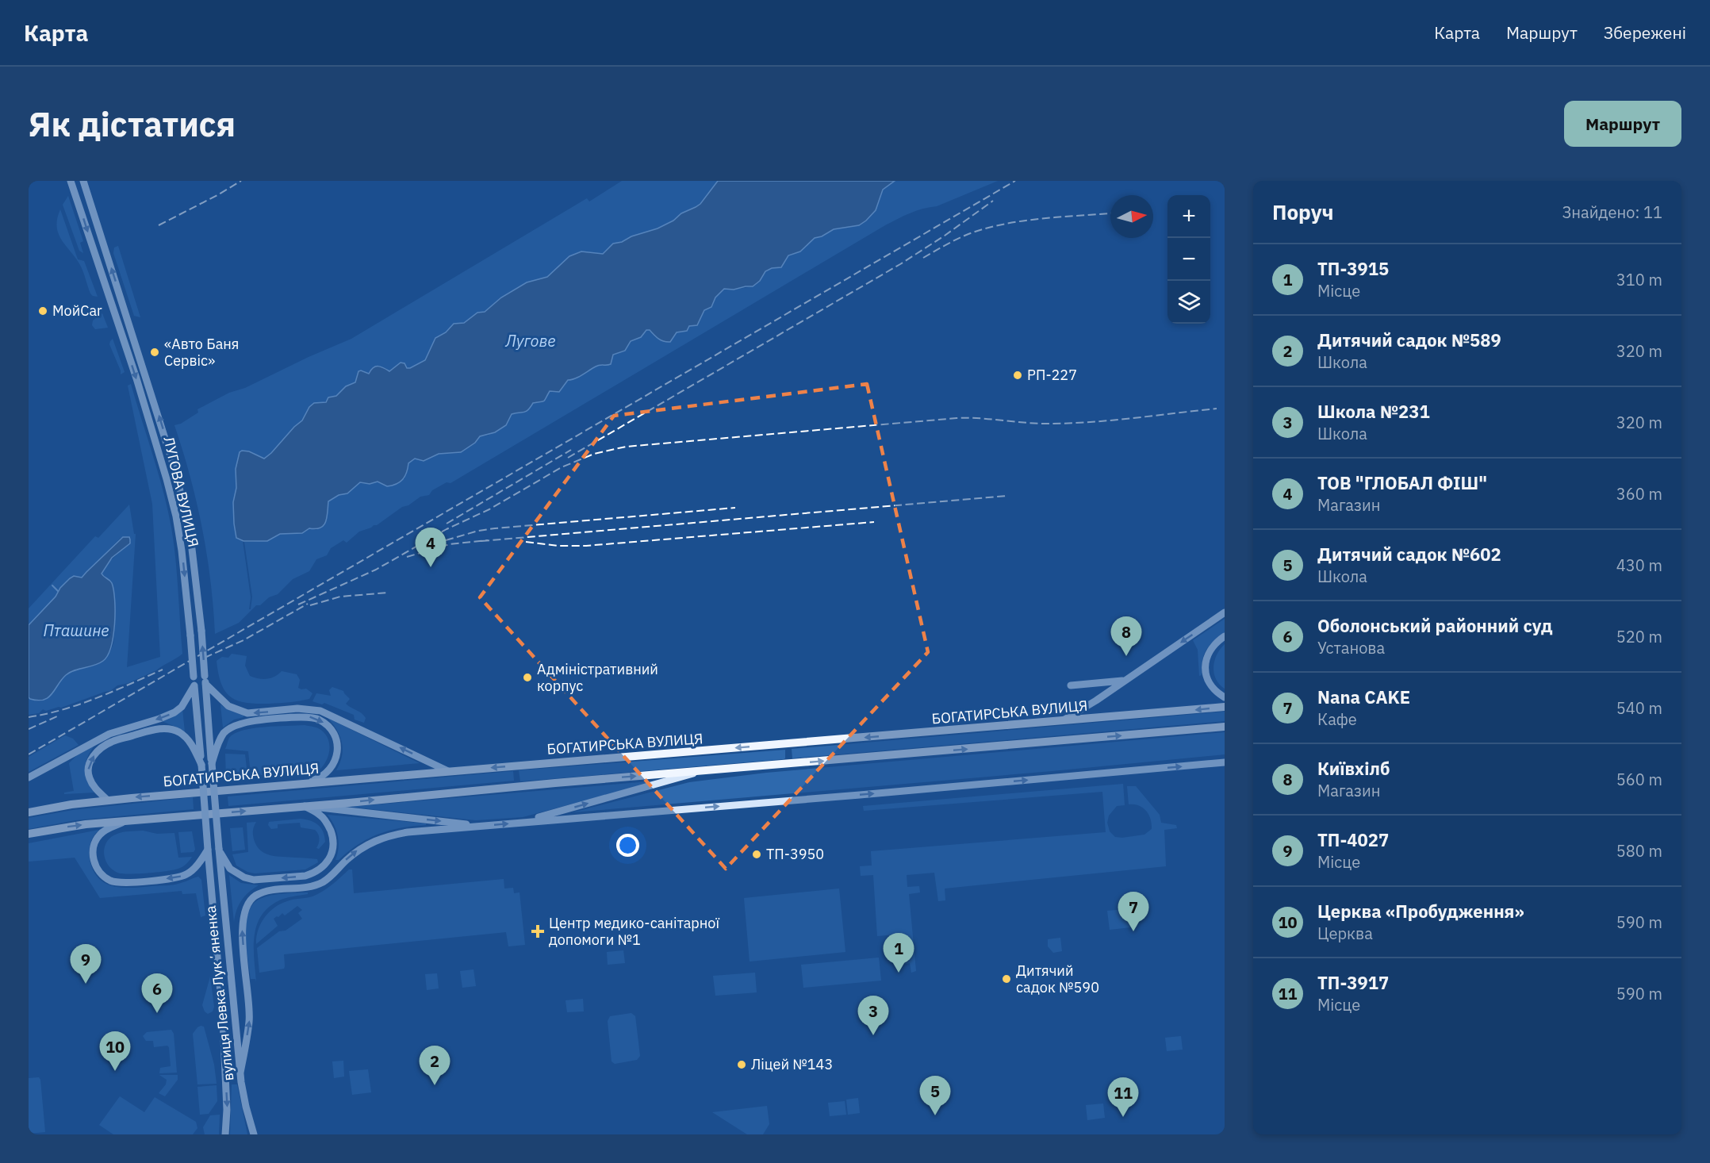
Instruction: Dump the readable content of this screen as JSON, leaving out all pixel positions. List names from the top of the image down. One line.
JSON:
{"streets":{"main road":["ЛУГОВА ВУЛИЦЯ","БОГАТИРСЬКА ВУЛИЦЯ","вулиця Левка Лукʼяненка"]},"crossings":[["ЛУГОВА ВУЛИЦЯ","вулиця Левка Лукʼяненка"]],"water":["Лугове","Пташине"],"places":{"other":["МойCar","«Авто Баня Сервіс»","РП-227","Адміністративний корпус","ТП-3950","Дитячий садок №590","Ліцей №143"],"health":["Центр медико-санітарної допомоги №1"]},"north":"right","page":{"header":"Карта","nav":["Карта","Маршрут","Збережені"],"buttons":"Маршрут","title":"Як дістатися","heading":["Поруч","Знайдено: 11"],"map_buttons":["+","−"],"list":[{"mark":"1","name":"ТП-3915","note":"Місце","value":"310 m"},{"mark":"2","name":"Дитячий садок №589","note":"Школа","value":"320 m"},{"mark":"3","name":"Школа №231","note":"Школа","value":"320 m"},{"mark":"4","name":"ТОВ \"ГЛОБАЛ ФІШ\"","note":"Магазин","value":"360 m"},{"mark":"5","name":"Дитячий садок №602","note":"Школа","value":"430 m"},{"mark":"6","name":"Оболонський районний суд","note":"Установа","value":"520 m"},{"mark":"7","name":"Nana CAKE","note":"Кафе","value":"540 m"},{"mark":"8","name":"Київхілб","note":"Магазин","value":"560 m"},{"mark":"9","name":"ТП-4027","note":"Місце","value":"580 m"},{"mark":"10","name":"Церква «Пробудження»","note":"Церква","value":"590 m"},{"mark":"11","name":"ТП-3917","note":"Місце","value":"590 m"}],"pins":["4","8","7","1","9","6","3","10","2","5","11"]}}
